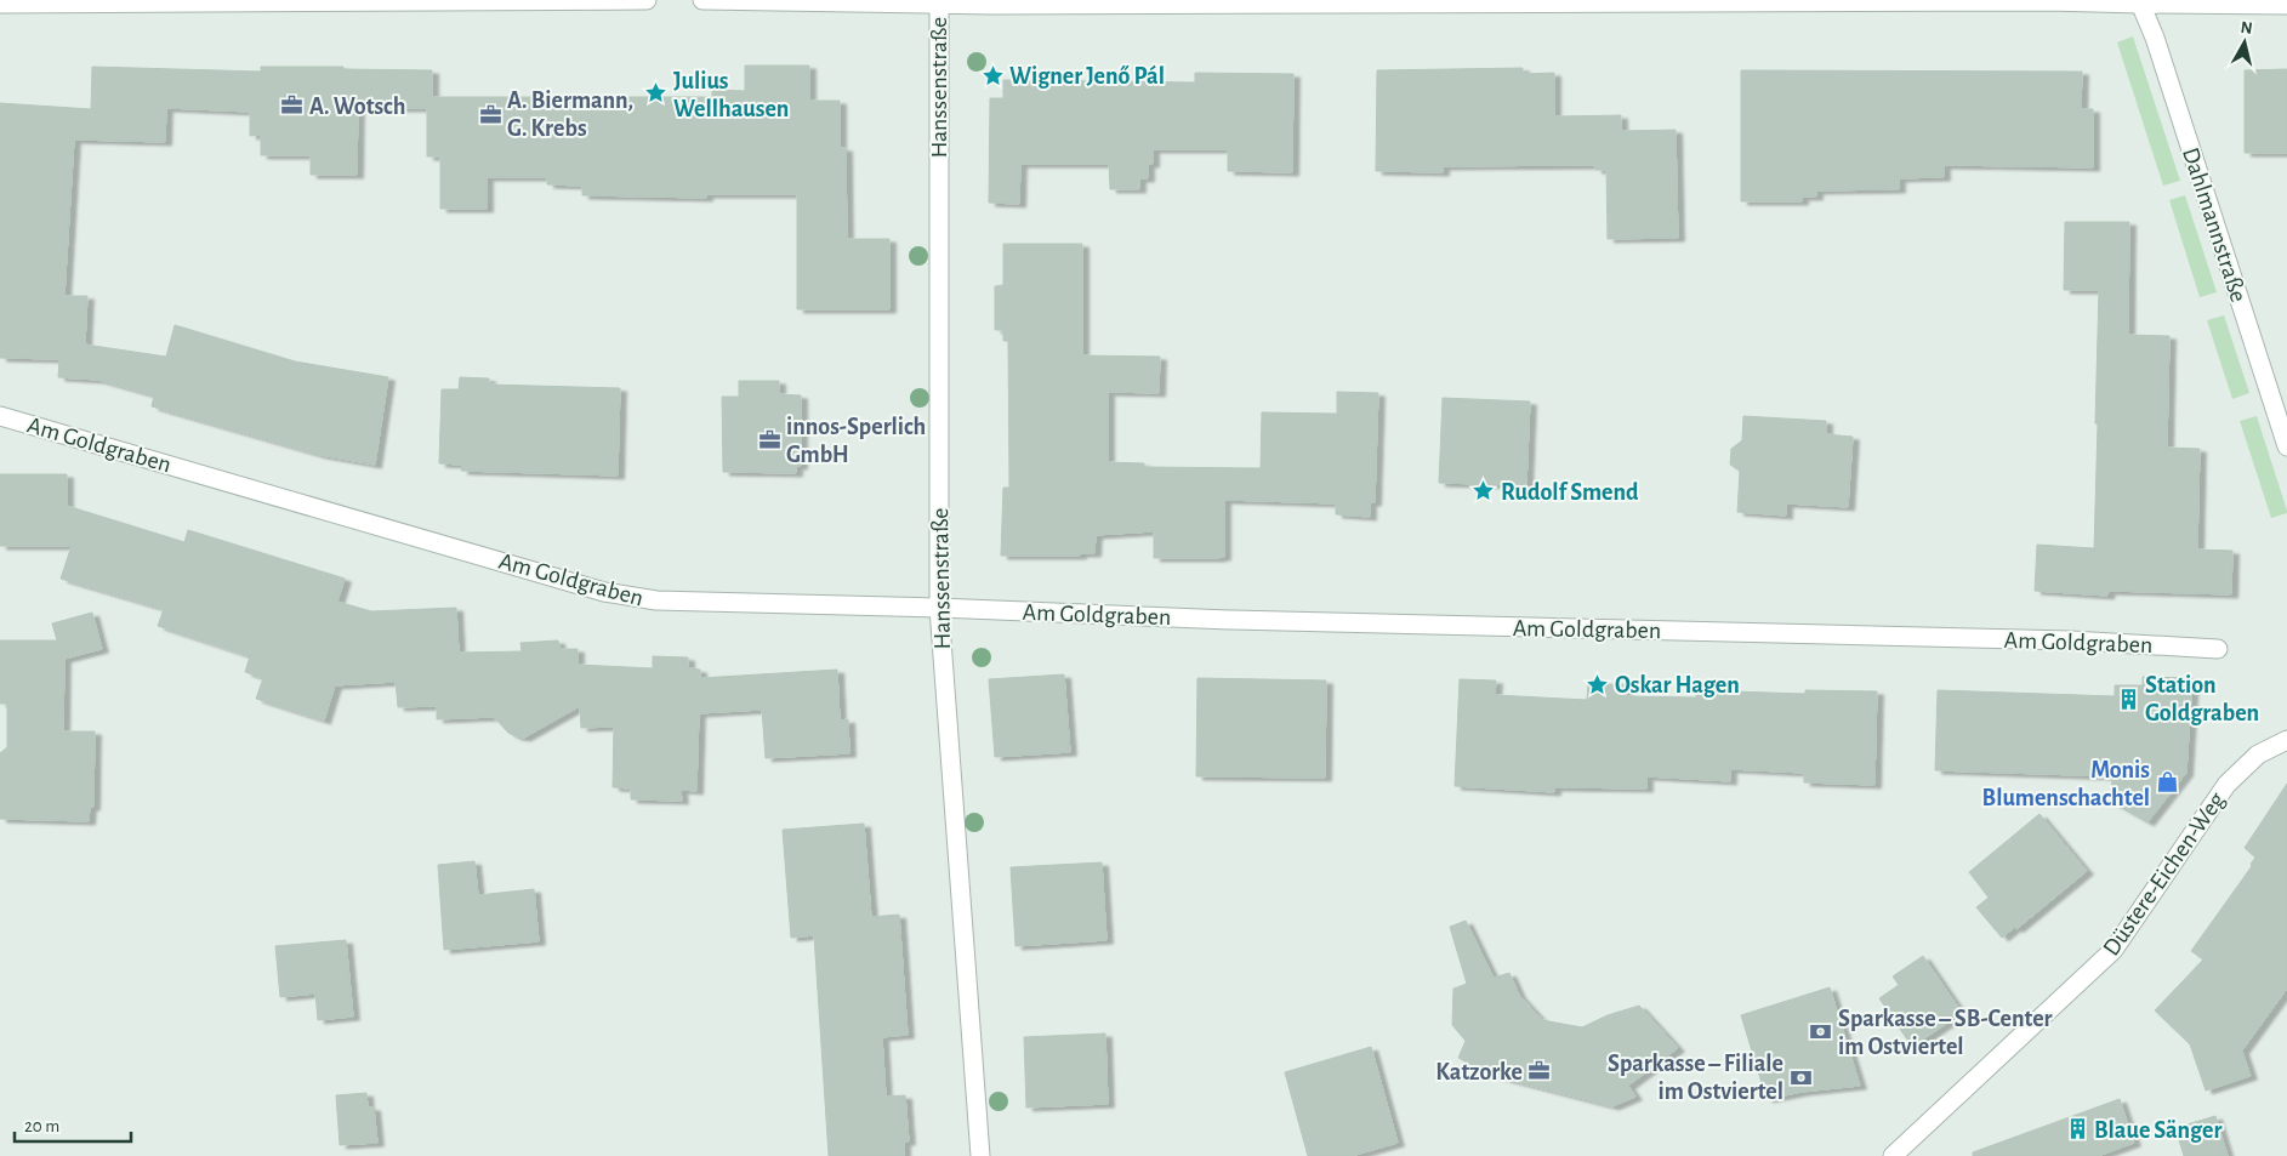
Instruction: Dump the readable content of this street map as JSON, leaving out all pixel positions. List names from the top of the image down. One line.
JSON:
{"streets":{"street":["Hanssenstraße","Dahlmannstraße","Am Goldgraben","Düstere-Eichen-Weg"]},"crossings":[["Hanssenstraße","Am Goldgraben"]],"places":{"place":["Wigner Jenő Pál","Julius Wellhausen","Rudolf Smend","Oskar Hagen"],"office":["A. Wotsch","A. Biermann, G. Krebs","innos-Sperlich GmbH","Katzorke"],"building":["Station Goldgraben","Blaue Sänger"],"shop":["Monis Blumenschachtel"],"bank":["Sparkasse – SB-Center im Ostviertel","Sparkasse – Filiale im Ostviertel"]},"scale_bar":"20 m","north":"top"}
